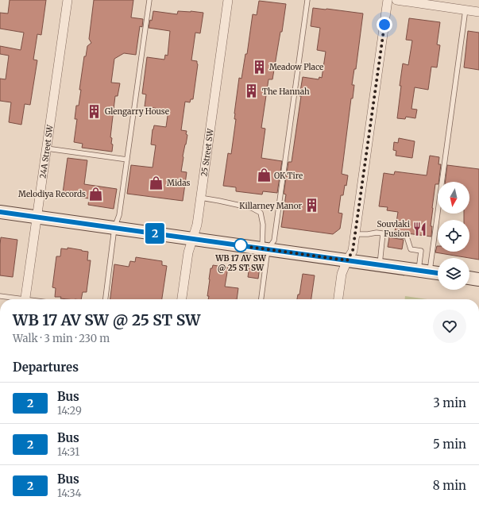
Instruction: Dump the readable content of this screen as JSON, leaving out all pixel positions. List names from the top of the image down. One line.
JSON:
{"streets":{"street":["24A Street SW","25 Street SW"]},"places":{"building":["Meadow Place","The Hannah","Glengarry House","Killarney Manor"],"shop":["OK Tire","Midas","Melodiya Records"],"restaurant":["Souvlaki Fusion"],"other":["WB 17 AV SW @ 25 ST SW"]},"lines":["bus line 2"],"north":"bottom","page":{"on_map":"2","heading":[["WB 17 AV SW @ 25 ST SW","Walk · 3 min · 230 m"],"Departures"],"list":[{"mark":"2","name":"Bus","note":"14:29","value":"3 min"},{"mark":"2","name":"Bus","note":"14:31","value":"5 min"},{"mark":"2","name":"Bus","note":"14:34","value":"8 min"}]}}
